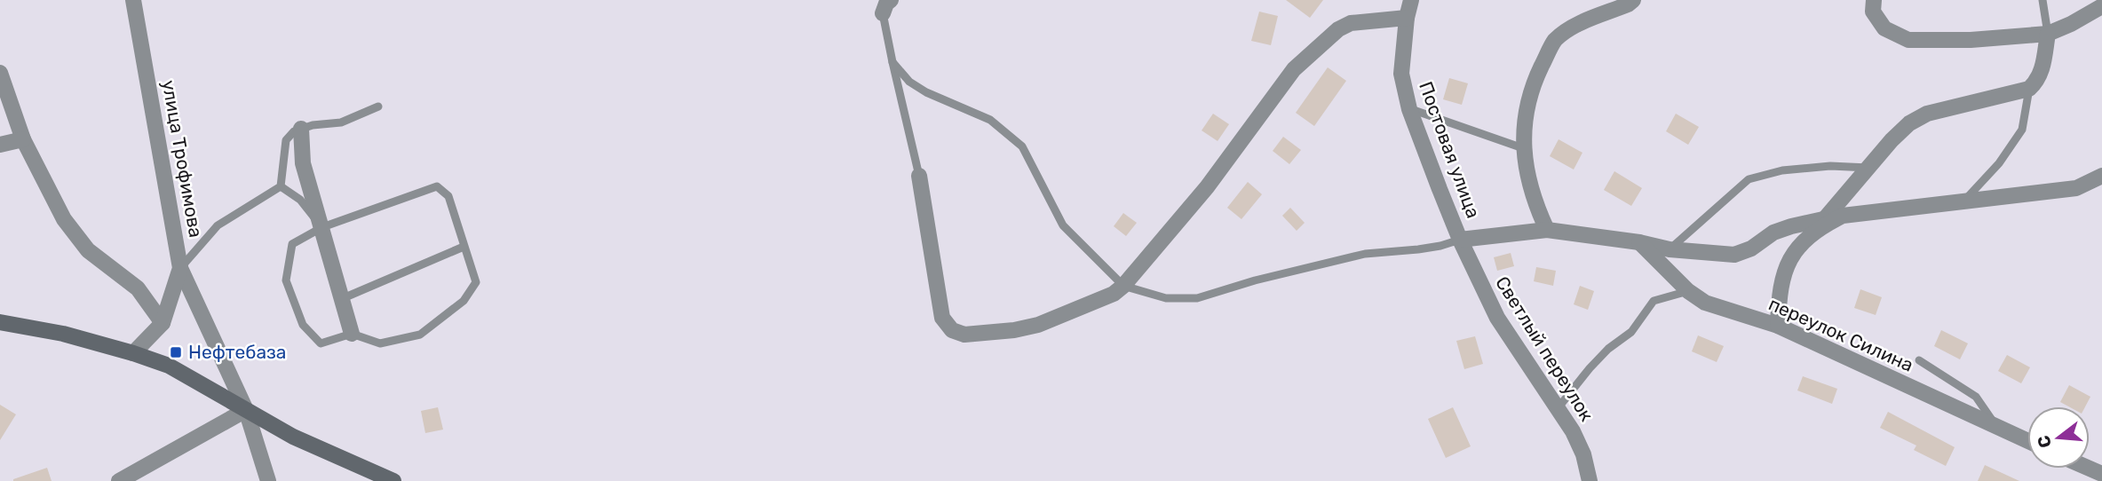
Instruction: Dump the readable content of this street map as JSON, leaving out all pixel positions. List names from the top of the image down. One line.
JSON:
{"streets":{"street":["Постовая улица","улица Трофимова","переулок Силина","Светлый переулок"]},"crossings":[["Постовая улица","Светлый переулок"]],"places":{"transit":["Нефтебаза"]},"north":"left"}
